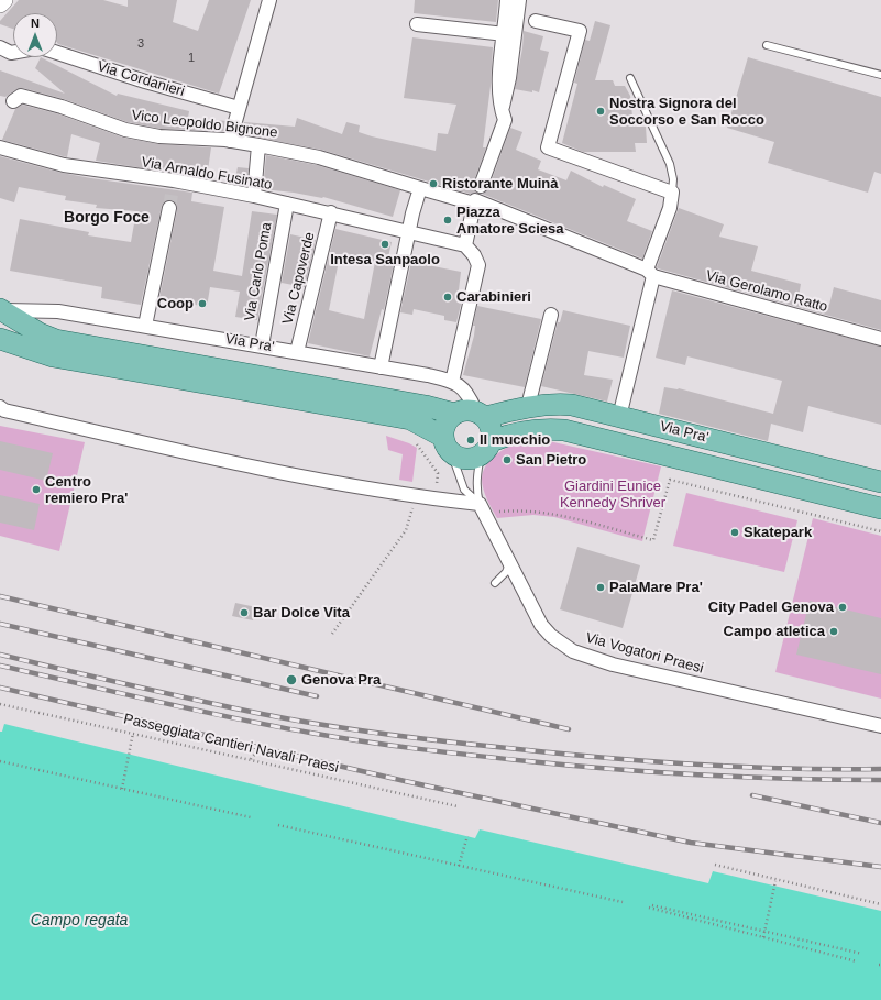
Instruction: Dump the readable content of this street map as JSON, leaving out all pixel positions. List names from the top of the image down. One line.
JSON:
{"streets":{"main road":["Via Pra'"],"street":["Via Cordanieri","Vico Leopoldo Bignone","Via Arnaldo Fusinato","Via Carlo Poma","Via Capoverde","Via Gerolamo Ratto","Via Vogatori Praesi"],"path":["Passeggiata Cantieri Navali Praesi"]},"crossings":[["Via Arnaldo Fusinato","Via Carlo Poma"],["Via Arnaldo Fusinato","Via Capoverde"],["Via Carlo Poma","Via Pra'"],["Via Capoverde","Via Pra'"]],"districts":["Borgo Foce"],"water":["Campo regata"],"parks":["Giardini Eunice Kennedy Shriver"],"places":["Nostra Signora del Soccorso e San Rocco","Ristorante Muinà","Piazza Amatore Sciesa","Intesa Sanpaolo","Carabinieri","Coop","Il mucchio","San Pietro","Centro remiero Pra'","Skatepark","PalaMare Pra'","City Padel Genova","Bar Dolce Vita","Campo atletica","Genova Pra"],"house_numbers":["3","1"],"north":"top"}
